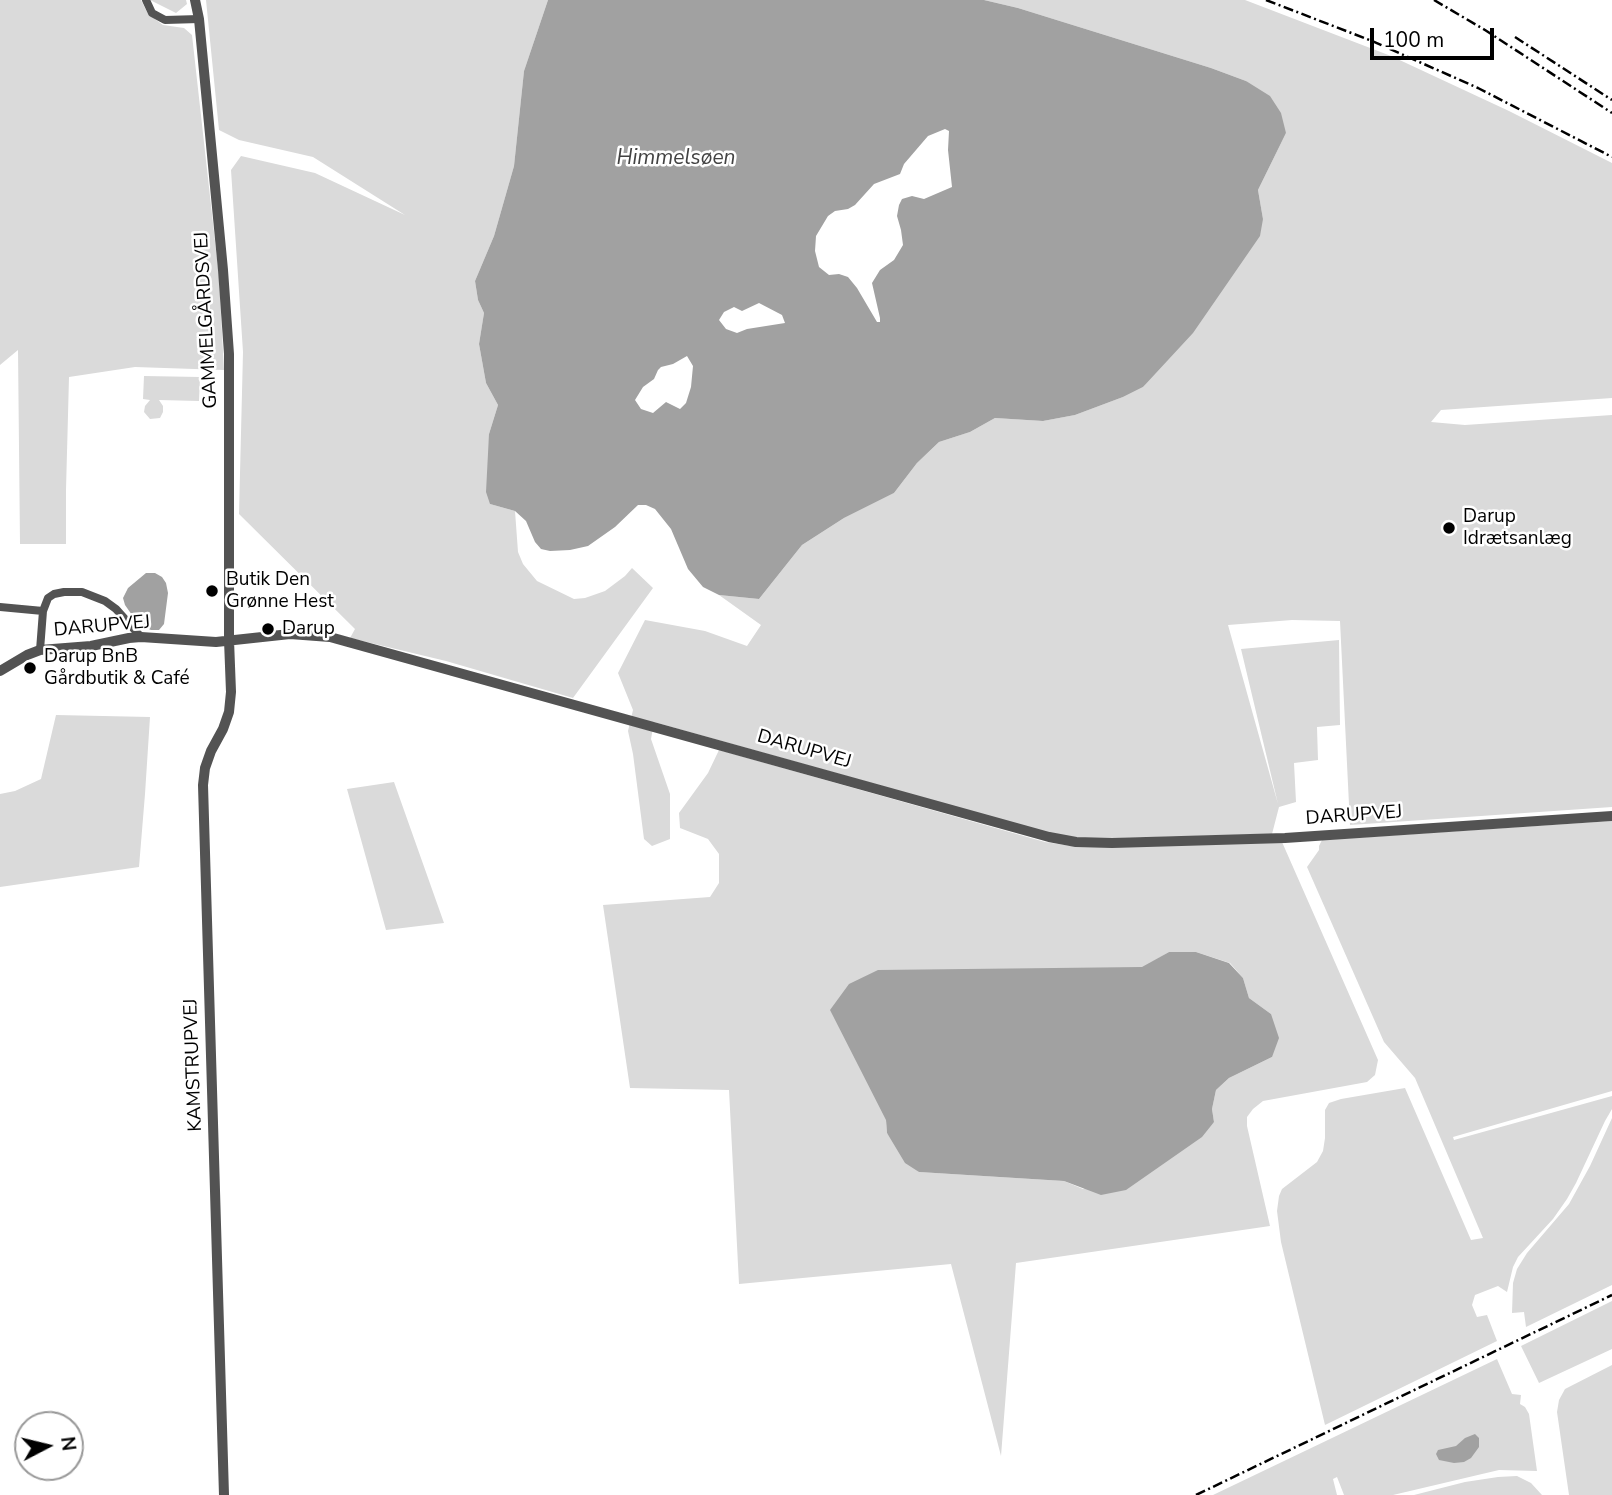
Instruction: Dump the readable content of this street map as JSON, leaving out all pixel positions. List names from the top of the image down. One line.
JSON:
{"streets":{"street":["GAMMELGÅRDSVEJ","DARUPVEJ","KAMSTRUPVEJ"]},"crossings":[["GAMMELGÅRDSVEJ","DARUPVEJ"],["GAMMELGÅRDSVEJ","KAMSTRUPVEJ"],["DARUPVEJ","KAMSTRUPVEJ"]],"water":["Himmelsøen"],"places":["Darup Idrætsanlæg","Butik Den Grønne Hest","Darup","Darup BnB Gårdbutik & Café"],"scale_bar":"100 m","north":"right"}
